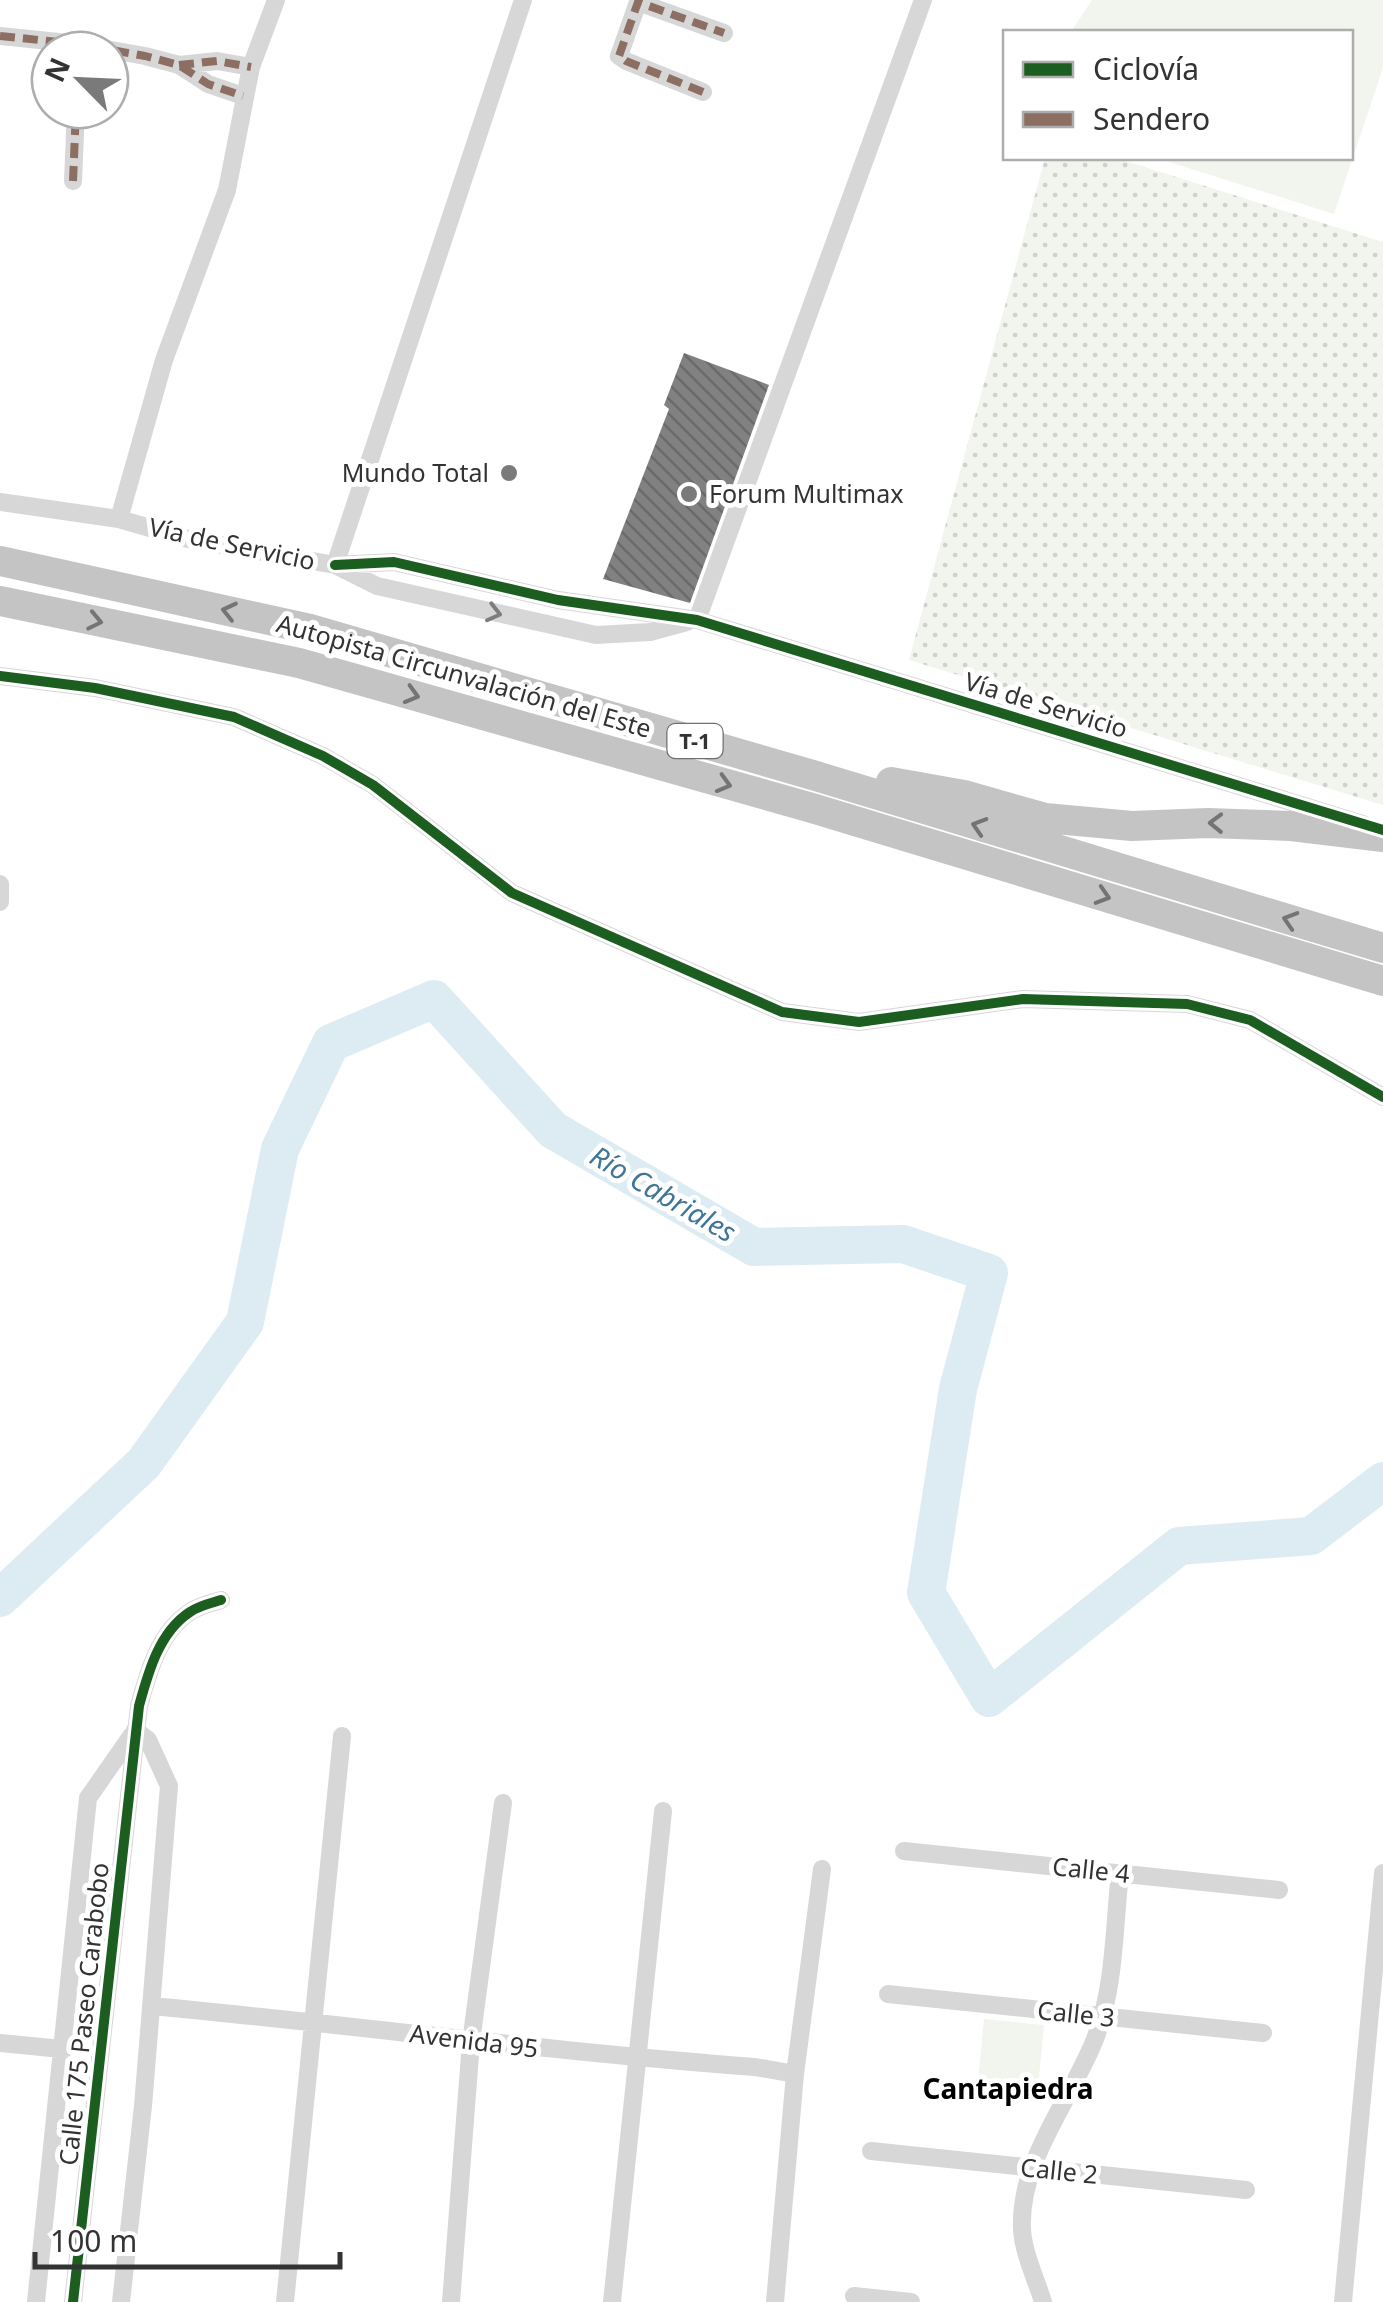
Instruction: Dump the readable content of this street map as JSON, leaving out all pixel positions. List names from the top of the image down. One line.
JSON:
{"streets":{"highway":["Autopista Circunvalación del Este","T-1"],"street":["Vía de Servicio","Calle 4","Calle 175 Paseo Carabobo","Calle 3","Avenida 95","Calle 2"]},"districts":["Cantapiedra"],"water":["Río Cabriales"],"places":["Mundo Total","Forum Multimax"],"legend":["Ciclovía","Sendero"],"scale_bar":"100 m","north":"top left"}
